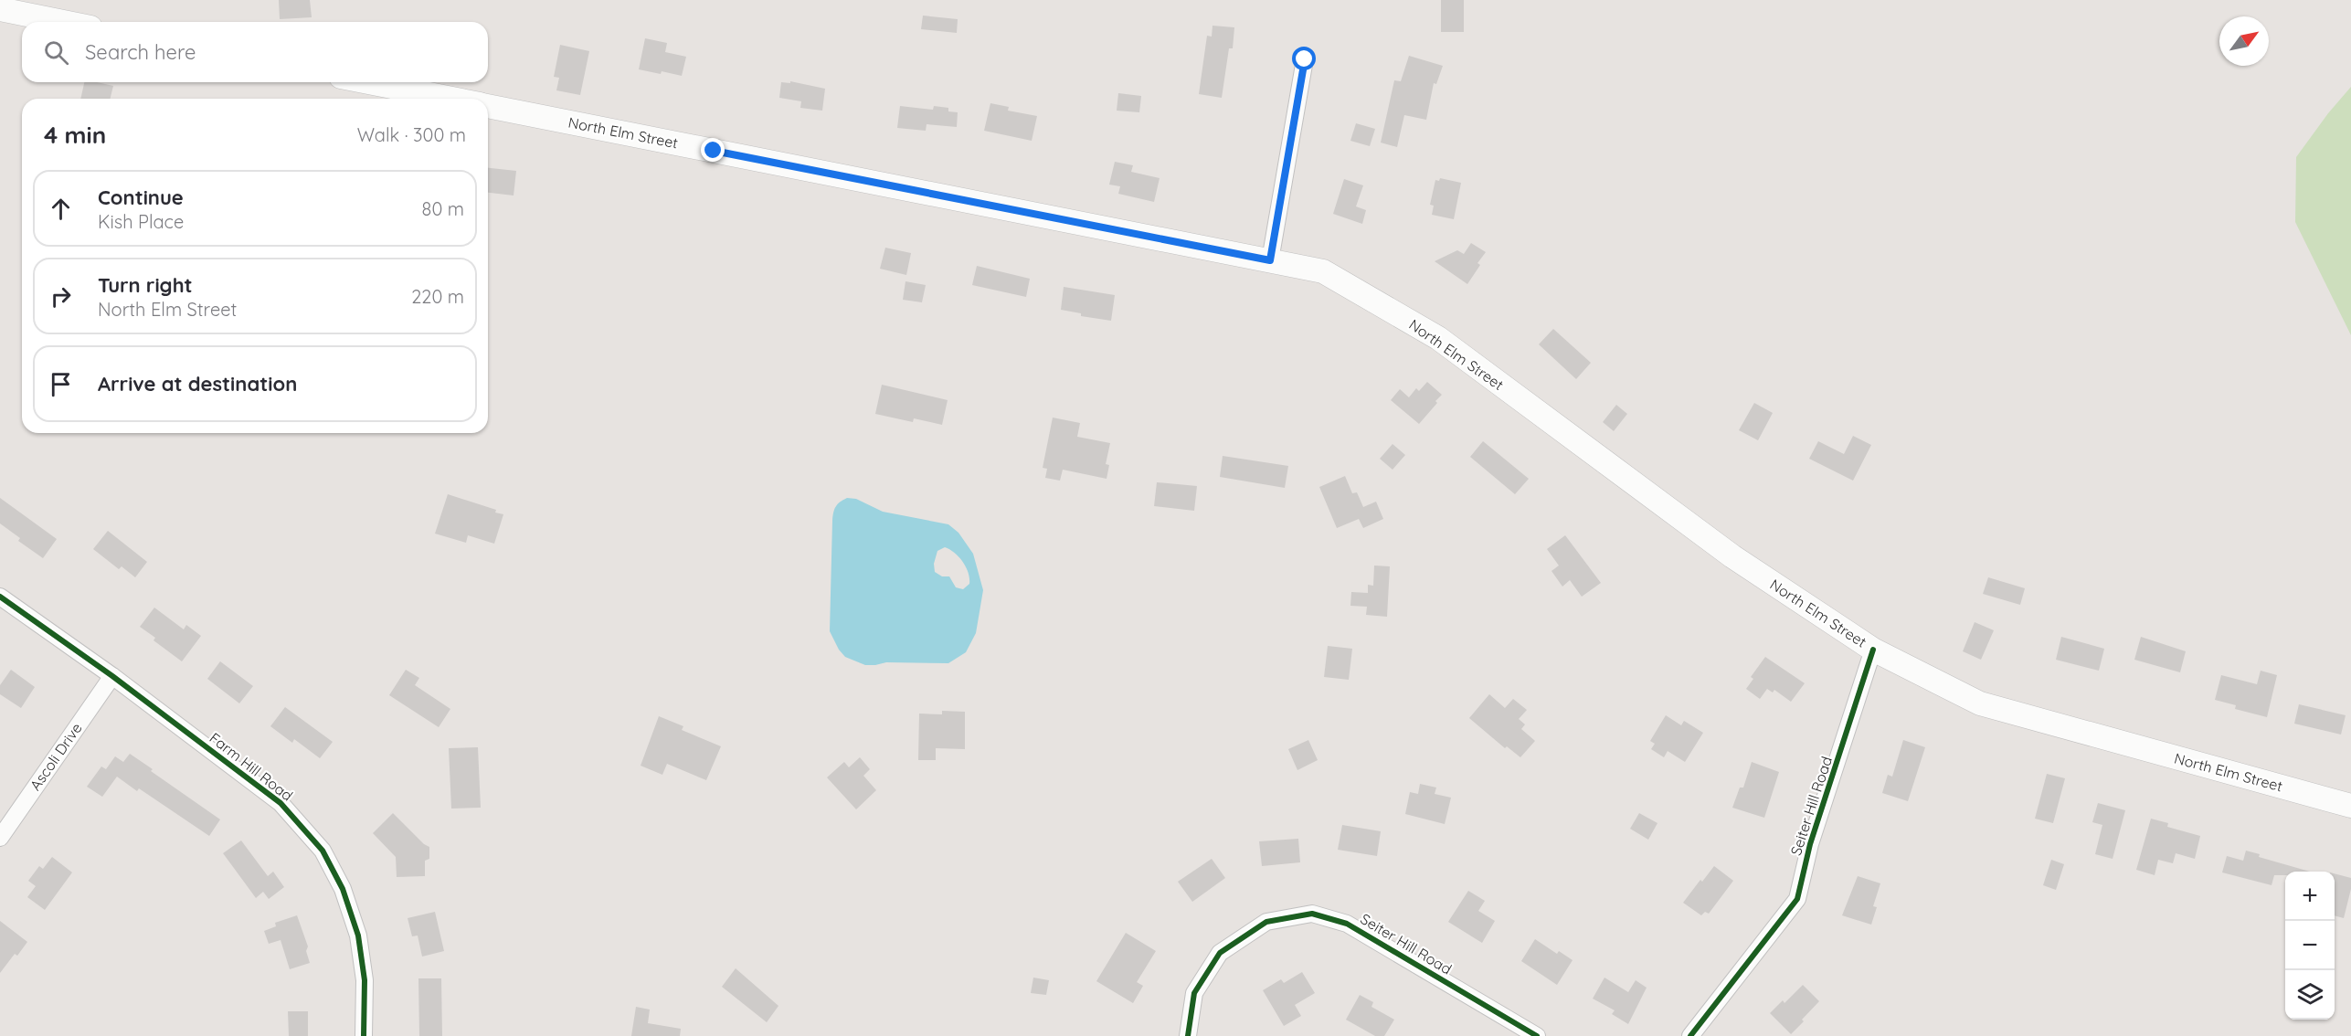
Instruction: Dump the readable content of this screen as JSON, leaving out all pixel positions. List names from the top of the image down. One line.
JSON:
{"streets":{"main road":["North Elm Street"],"street":["Ascoli Drive","Farm Hill Road","Seiter Hill Road"]},"crossings":[["North Elm Street","Seiter Hill Road"],["Ascoli Drive","Farm Hill Road"]],"north":"top right","page":{"search":"Search here","heading":["4 min","Walk · 300 m"],"list":[["Continue","Kish Place","80 m"],["Turn right","North Elm Street","220 m"],"Arrive at destination"],"map_buttons":["+","−"]}}
